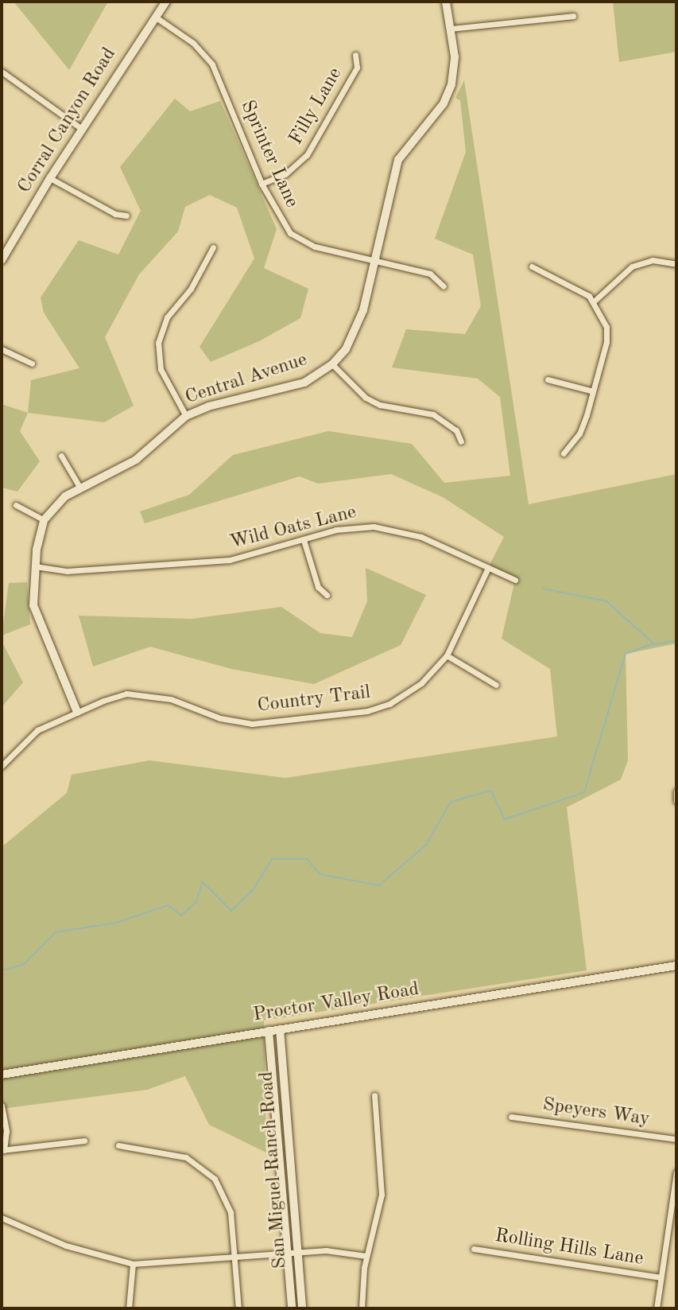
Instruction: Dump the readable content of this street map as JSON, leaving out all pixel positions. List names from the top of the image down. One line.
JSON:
{"streets":{"street":["Filly Lane","Corral Canyon Road","Sprinter Lane","Central Avenue","Wild Oats Lane","Country Trail","Proctor Valley Road","Speyers Way","San Miguel Ranch Road","Rolling Hills Lane"]},"crossings":[["Filly Lane","Sprinter Lane"],["Corral Canyon Road","Sprinter Lane"],["Sprinter Lane","Central Avenue"],["Central Avenue","Wild Oats Lane"],["Central Avenue","Country Trail"],["Wild Oats Lane","Country Trail"],["Proctor Valley Road","San Miguel Ranch Road"]]}
